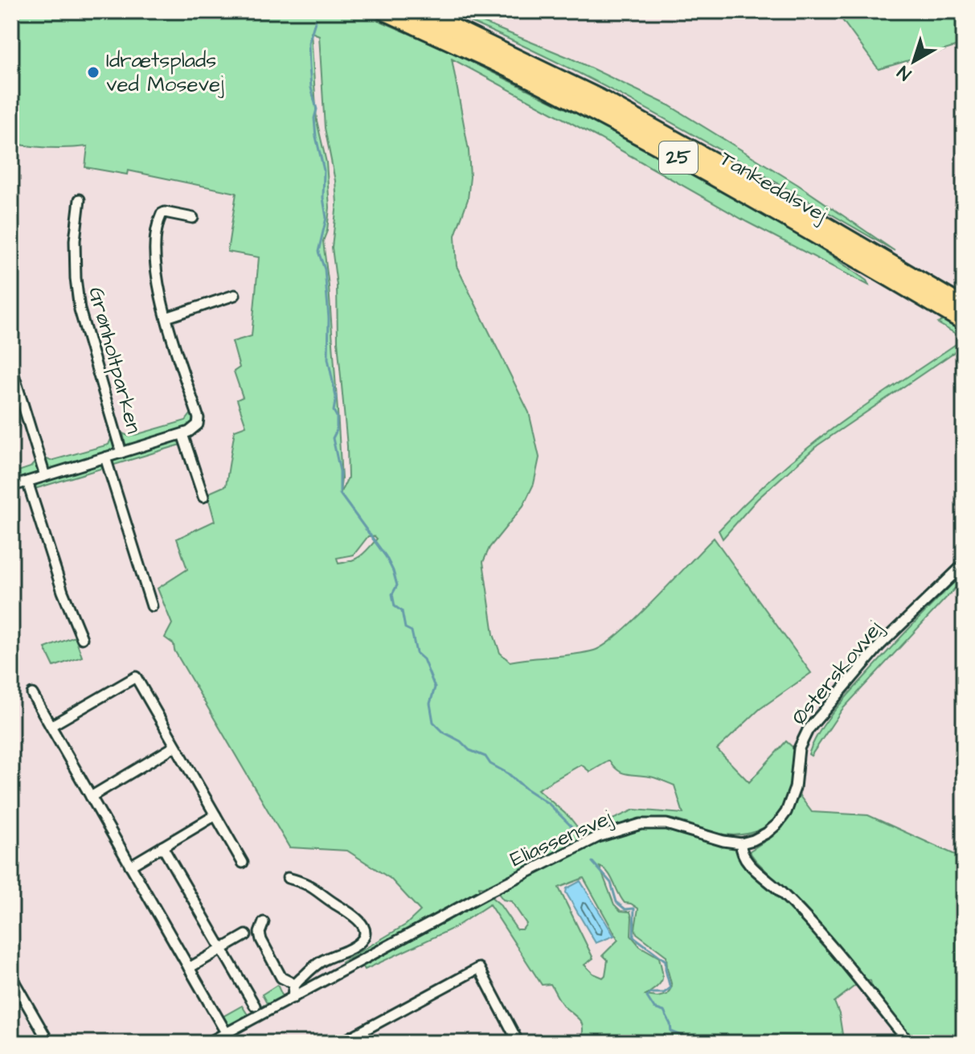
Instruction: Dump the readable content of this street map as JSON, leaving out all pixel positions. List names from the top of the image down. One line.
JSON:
{"streets":{"highway":["25","Tankedalsvej"],"street":["Grønholtparken","Østerskovvej","Eliassensvej"]},"crossings":[["Østerskovvej","Eliassensvej"]],"places":["Idrætsplads ved Mosevej"],"north":"bottom left"}
